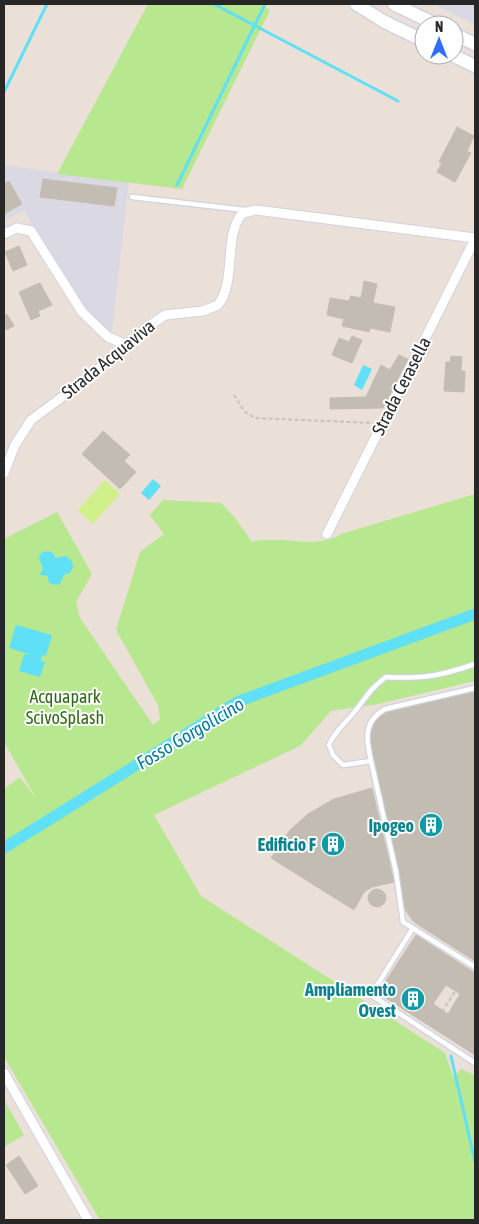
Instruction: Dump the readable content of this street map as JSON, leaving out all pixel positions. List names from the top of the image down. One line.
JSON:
{"streets":{"street":["Strada Acquaviva","Strada Cerasella"]},"water":["Fosso Gorgolicino"],"parks":["Acquapark ScivoSplash"],"places":{"building":["Ipogeo","Edificio F","Ampliamento Ovest"]},"north":"top"}
